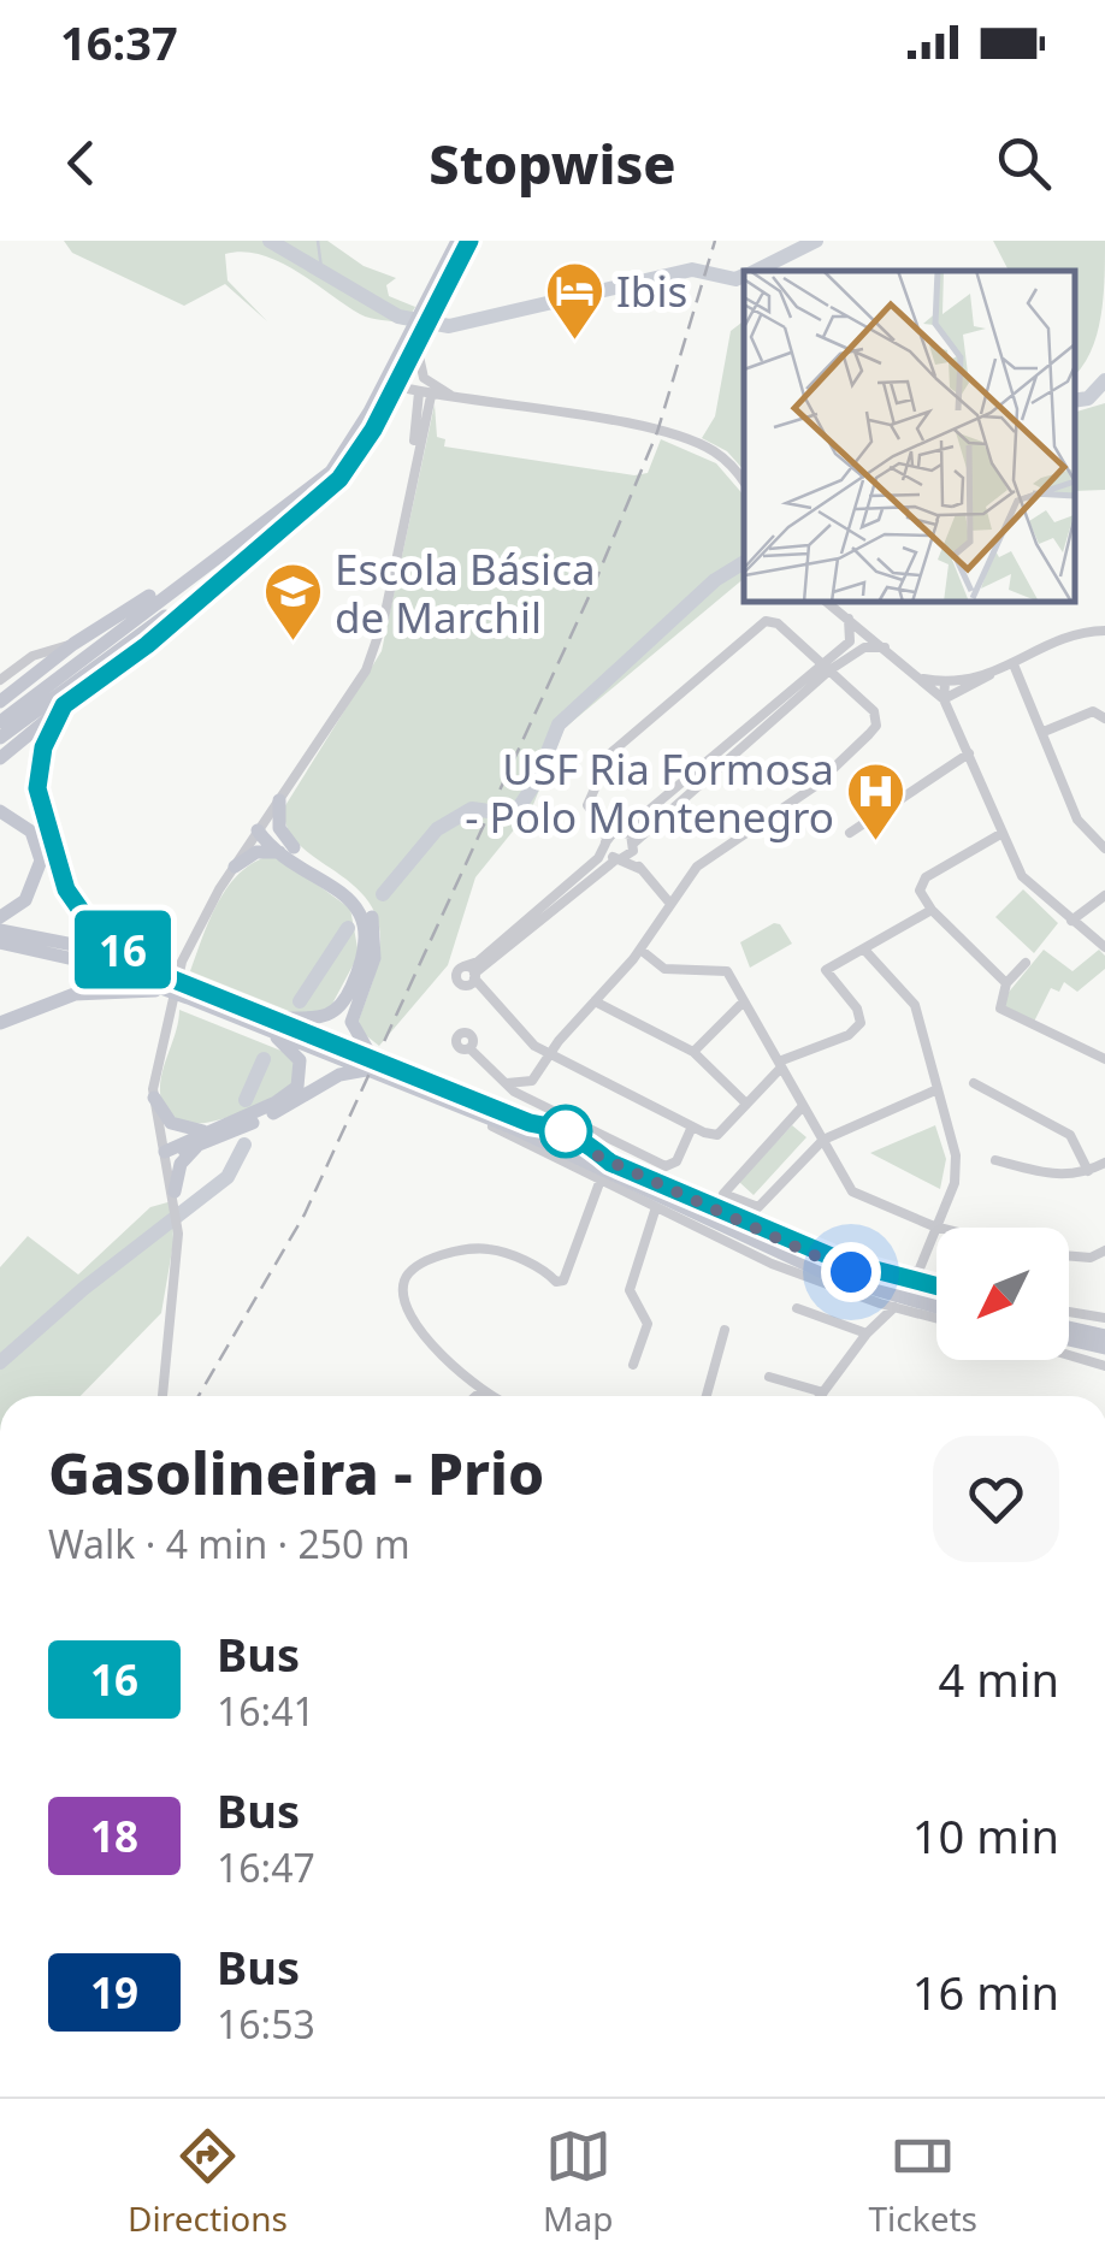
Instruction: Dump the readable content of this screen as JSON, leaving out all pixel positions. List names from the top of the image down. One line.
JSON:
{"places":{"hotel":["Ibis"],"school or university":["Escola Básica de Marchil"],"hospital":["USF Ria Formosa - Polo Montenegro"]},"lines":["bus line 16"],"north":"bottom left","page":{"status":"16:37","header":"Stopwise","on_map":"16","heading":["Gasolineira - Prio","Walk · 4 min · 250 m"],"list":[{"mark":"16","name":"Bus","note":"16:41","value":"4 min"},{"mark":"18","name":"Bus","note":"16:47","value":"10 min"},{"mark":"19","name":"Bus","note":"16:53","value":"16 min"}],"tabs":["Directions","Map","Tickets"]}}
